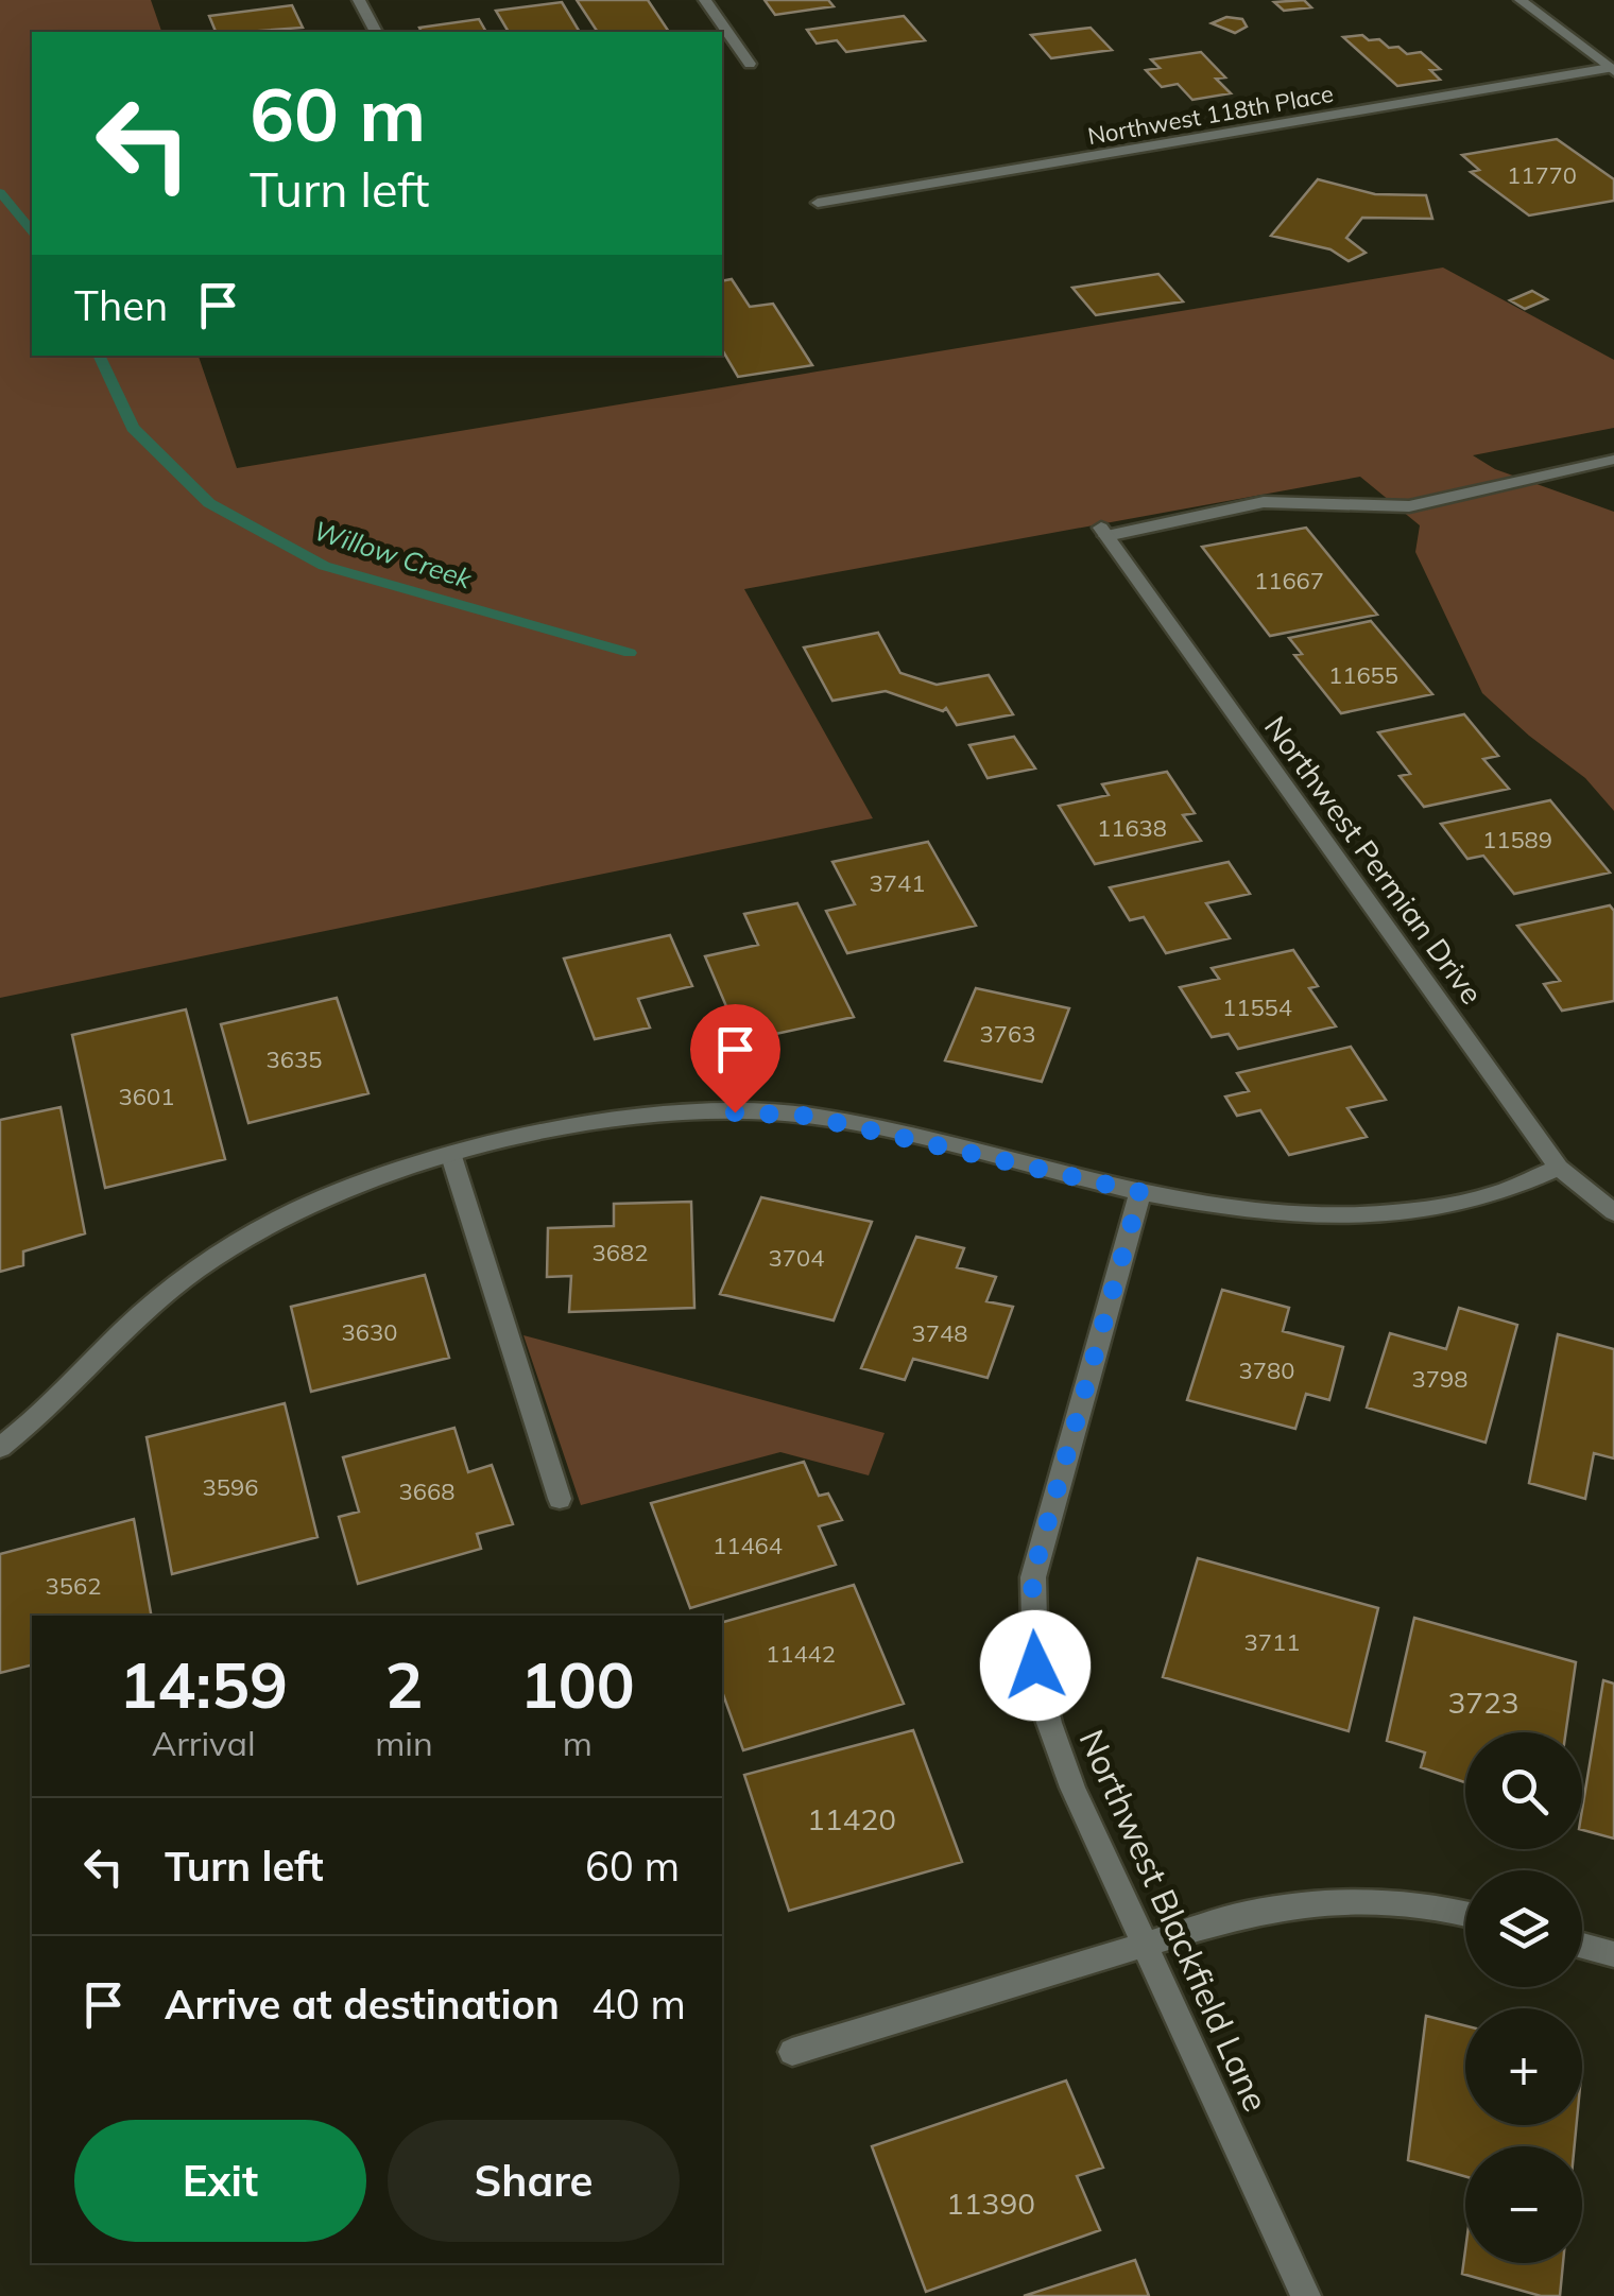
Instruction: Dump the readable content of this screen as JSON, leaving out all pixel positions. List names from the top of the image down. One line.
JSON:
{"streets":{"street":["Northwest 118th Place","Northwest Permian Drive","Northwest Blackfield Lane"]},"water":["Willow Creek"],"house_numbers":["11770","11667","11655","11638","11589","3741","11554","3763","3635","3601","3682","3704","3630","3748","3780","3798","3596","3668","11464","3562","3711","11442","3723","11420","11390"],"page":{"turn":["60 m","Turn left"],"then":"Then","eta":["14:59","Arrival","2","min","100","m"],"map_buttons":["+","−"],"list":[{"name":"Turn left","value":"60 m"},{"name":"Arrive at destination","value":"40 m"}],"buttons":["Exit","Share"]}}
